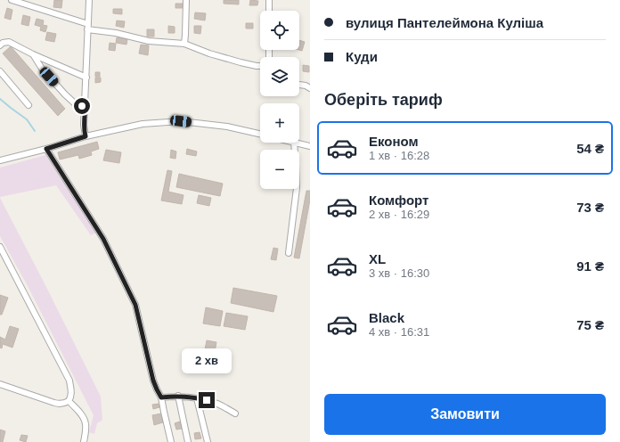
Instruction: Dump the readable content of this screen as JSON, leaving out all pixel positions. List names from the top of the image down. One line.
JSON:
{"page":{"banner":["вулиця Пантелеймона Куліша","Куди"],"map_buttons":["+","−"],"heading":"Оберіть тариф","list":[{"name":"Економ","note":"1 хв · 16:28","value":"54 ₴"},{"name":"Комфорт","note":"2 хв · 16:29","value":"73 ₴"},{"name":"XL","note":"3 хв · 16:30","value":"91 ₴"},{"name":"Black","note":"4 хв · 16:31","value":"75 ₴"}],"bubble":"2 хв","buttons":"Замовити"}}
